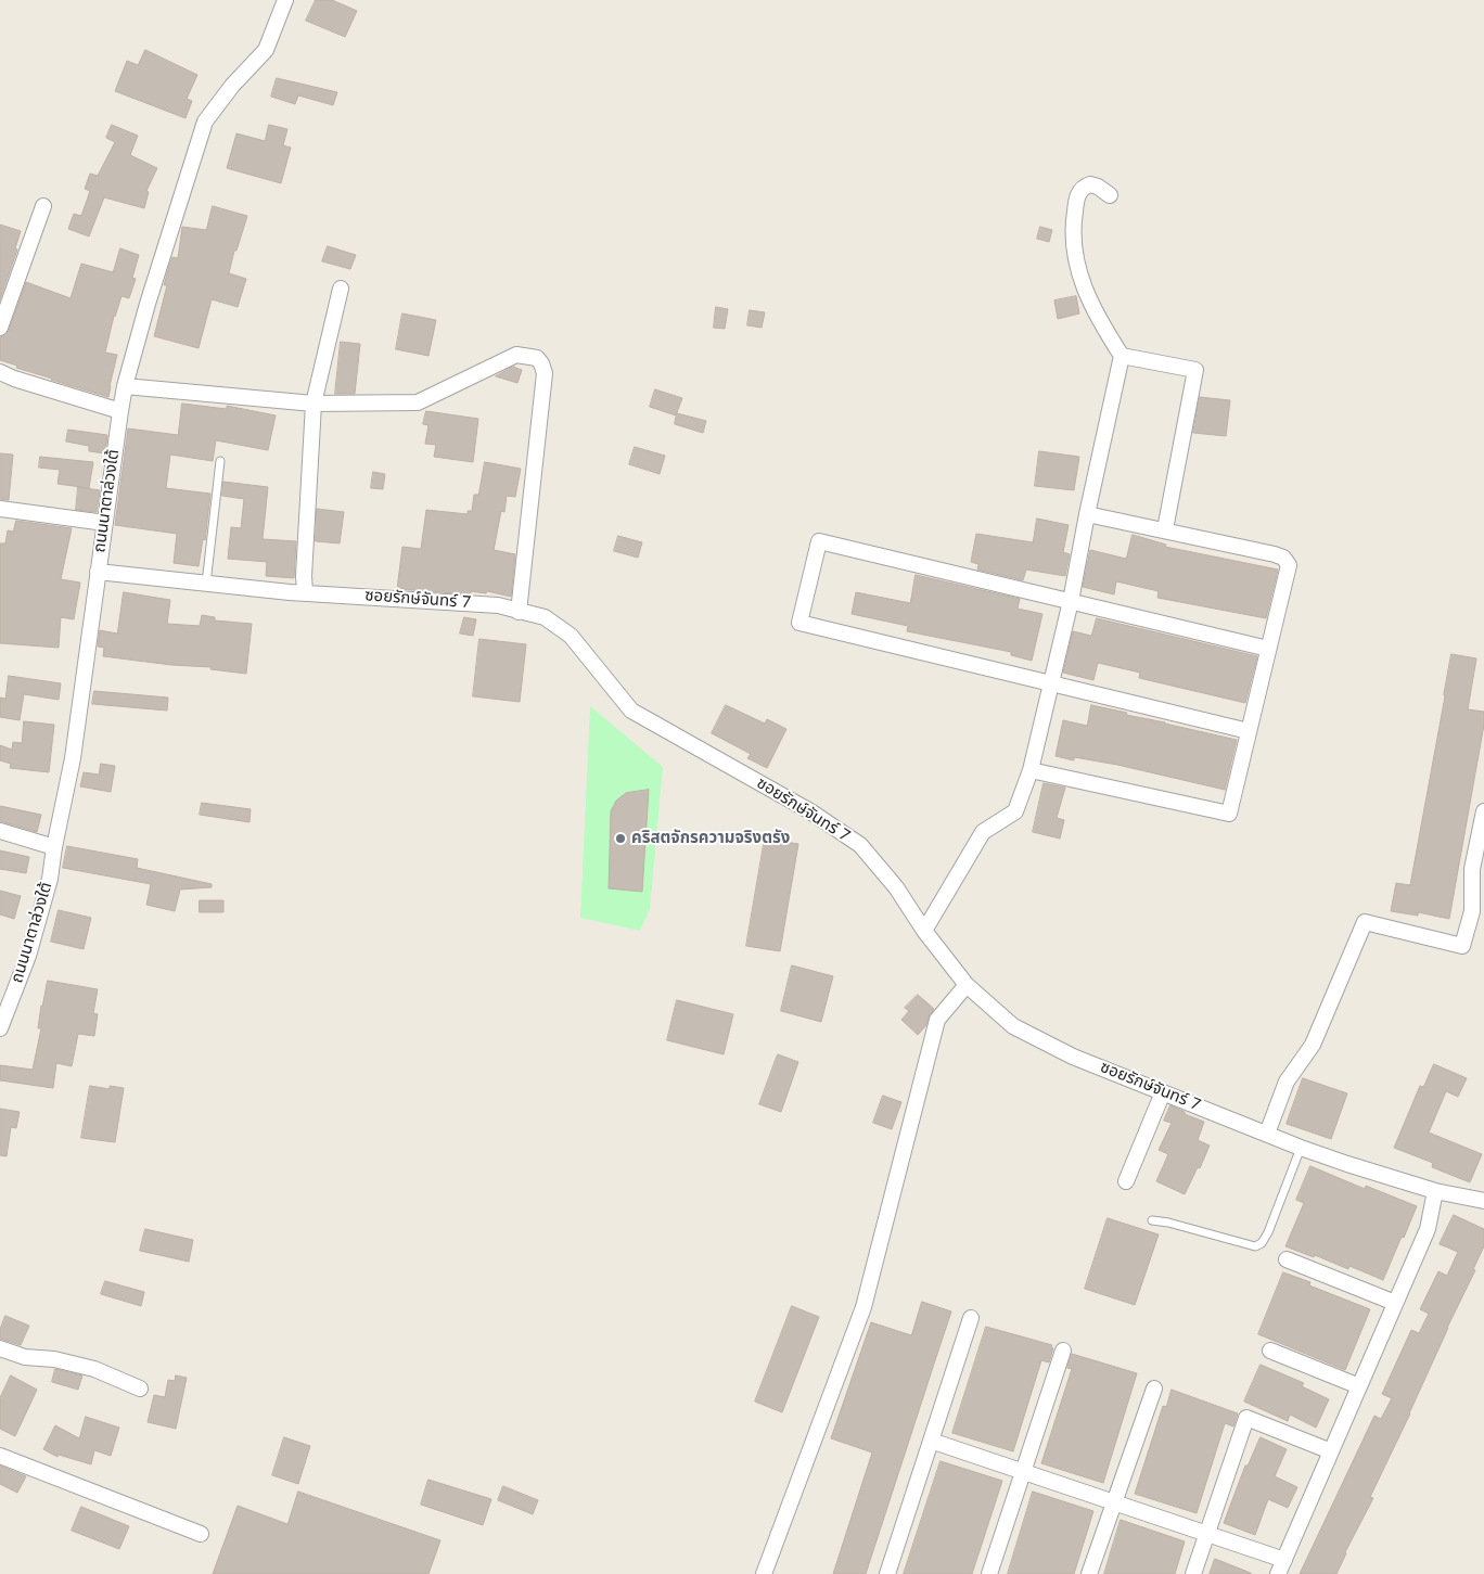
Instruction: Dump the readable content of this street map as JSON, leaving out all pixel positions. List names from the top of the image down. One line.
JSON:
{"streets":{"street":["ถนนนาตาล่วงใต้","ซอยรักษ์จันทร์ 7"]},"crossings":[["ถนนนาตาล่วงใต้","ซอยรักษ์จันทร์ 7"]],"places":["คริสตจักรความจริงตรัง"]}
